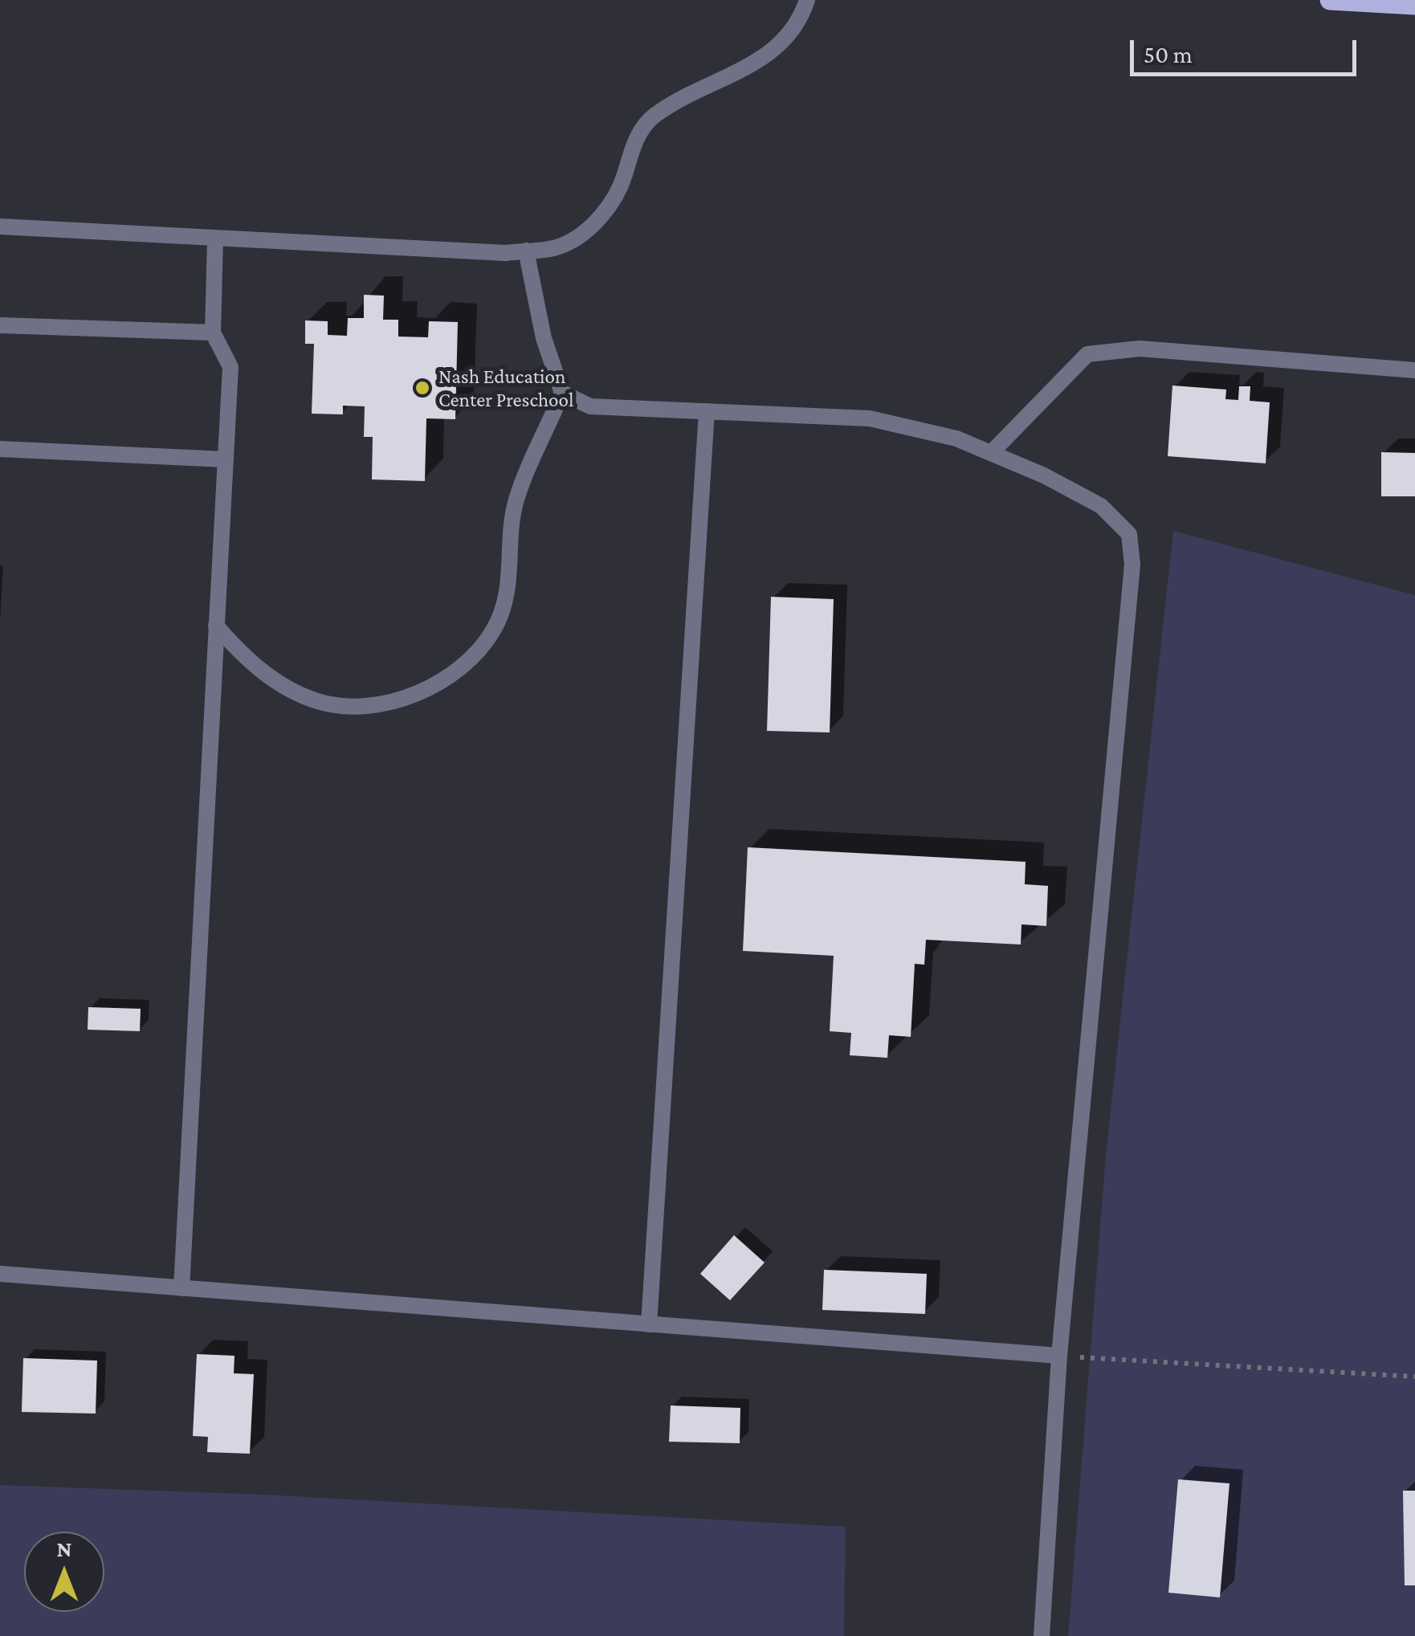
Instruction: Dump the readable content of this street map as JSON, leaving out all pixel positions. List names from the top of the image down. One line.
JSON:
{"places":["Nash Education Center Preschool"],"scale_bar":"50 m","north":"top"}
